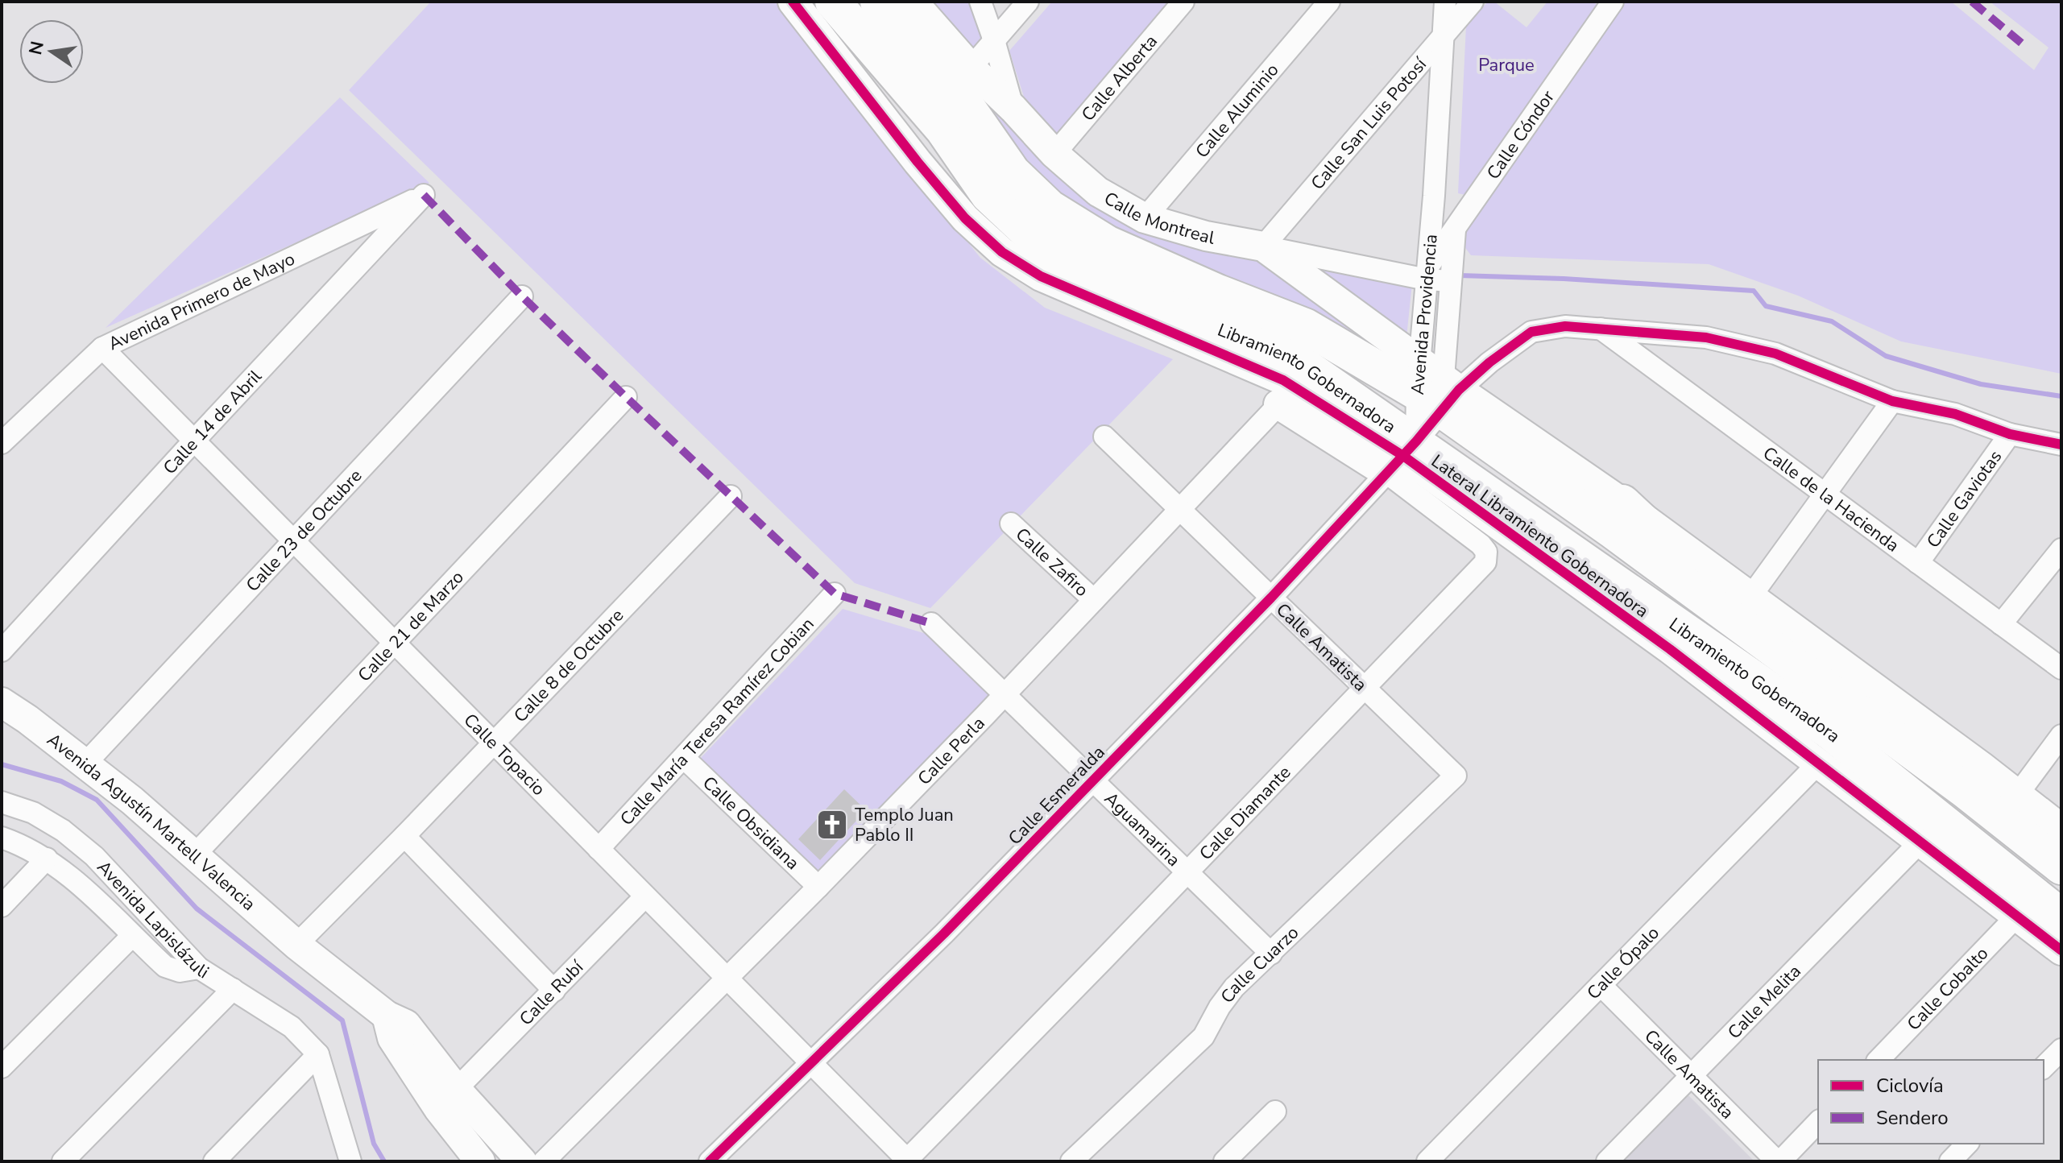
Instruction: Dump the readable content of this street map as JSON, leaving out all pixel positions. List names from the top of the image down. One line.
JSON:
{"streets":{"highway":["Libramiento Gobernadora"],"street":["Calle Alberta","Calle Aluminio","Calle San Luis Potosí","Calle Cóndor","Calle Montreal","Avenida Primero de Mayo","Avenida Providencia","Calle 14 de Abril","Calle de la Hacienda","Calle Gaviotas","Calle 23 de Octubre","Lateral Libramiento Gobernadora","Calle Zafiro","Calle 21 de Marzo","Calle Amatista","Calle 8 de Octubre","Calle María Teresa Ramírez Cobian","Calle Perla","Calle Topacio","Calle Esmeralda","Calle Diamante","Avenida Agustín Martell Valencia","Calle Obsidiana","Aguamarina","Avenida Lapislázuli","Calle Ópalo","Calle Cuarzo","Calle Cobalto","Calle Rubí","Calle Melita"]},"crossings":[["Calle Alberta","Calle Montreal"],["Calle Aluminio","Calle Montreal"],["Calle San Luis Potosí","Calle Montreal"],["Calle San Luis Potosí","Avenida Providencia"],["Calle Cóndor","Calle Montreal"],["Calle Cóndor","Avenida Providencia"],["Calle Montreal","Avenida Providencia"],["Avenida Primero de Mayo","Calle 14 de Abril"],["Avenida Primero de Mayo","Calle Topacio"],["Avenida Providencia","Libramiento Gobernadora"],["Avenida Providencia","Lateral Libramiento Gobernadora"],["Avenida Providencia","Calle Esmeralda"],["Avenida Providencia","Calle Diamante"],["Libramiento Gobernadora","Lateral Libramiento Gobernadora"],["Libramiento Gobernadora","Calle Esmeralda"],["Libramiento Gobernadora","Calle Diamante"],["Libramiento Gobernadora","Calle Ópalo"],["Calle 14 de Abril","Calle Topacio"],["Calle de la Hacienda","Calle Gaviotas"],["Calle 23 de Octubre","Calle Topacio"],["Calle 23 de Octubre","Avenida Agustín Martell Valencia"],["Lateral Libramiento Gobernadora","Calle Perla"],["Lateral Libramiento Gobernadora","Calle Esmeralda"],["Lateral Libramiento Gobernadora","Calle Diamante"],["Calle Zafiro","Calle Perla"],["Calle 21 de Marzo","Calle Topacio"],["Calle 21 de Marzo","Avenida Agustín Martell Valencia"],["Calle Amatista","Calle Perla"],["Calle Amatista","Calle Esmeralda"],["Calle Amatista","Calle Diamante"],["Calle Amatista","Calle Ópalo"],["Calle Amatista","Calle Cuarzo"],["Calle Amatista","Calle Melita"],["Calle 8 de Octubre","Calle Topacio"],["Calle 8 de Octubre","Avenida Agustín Martell Valencia"],["Calle María Teresa Ramírez Cobian","Calle Topacio"],["Calle María Teresa Ramírez Cobian","Calle Obsidiana"],["Calle Perla","Calle Topacio"],["Calle Perla","Calle Obsidiana"],["Calle Perla","Aguamarina"],["Calle Topacio","Calle Esmeralda"],["Calle Topacio","Calle Diamante"],["Calle Topacio","Calle Rubí"],["Calle Esmeralda","Calle Diamante"],["Calle Esmeralda","Aguamarina"],["Calle Diamante","Aguamarina"],["Avenida Agustín Martell Valencia","Calle Rubí"],["Aguamarina","Calle Cuarzo"]],"parks":["Parque"],"places":{"church":["Templo Juan Pablo II"]},"legend":["Ciclovía","Sendero"],"north":"left"}
